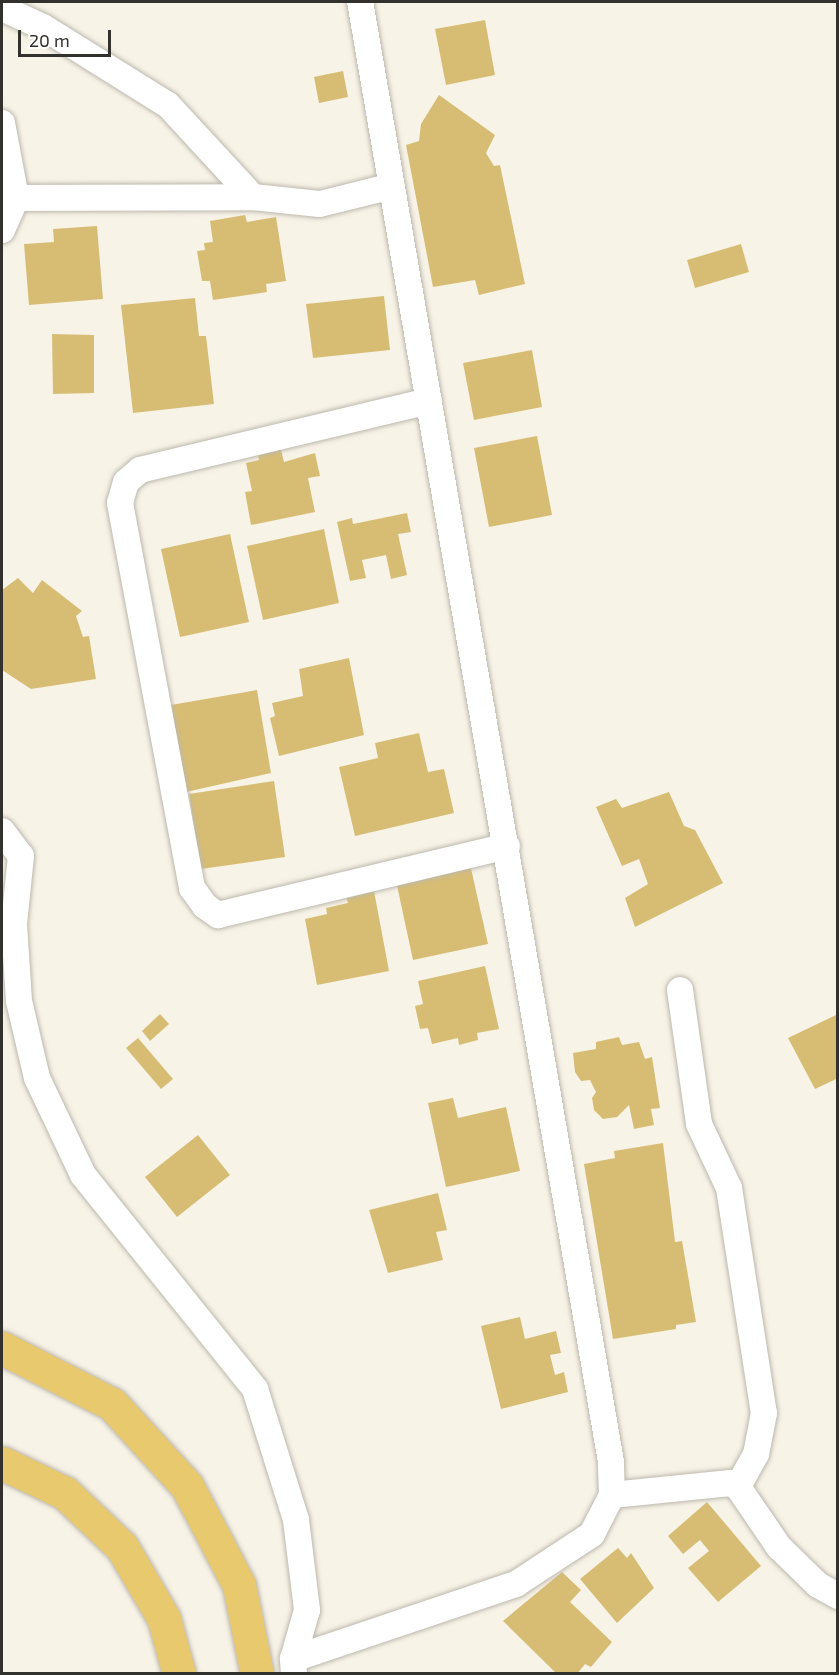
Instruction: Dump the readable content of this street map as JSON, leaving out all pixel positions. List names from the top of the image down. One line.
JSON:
{"scale_bar":"20 m"}
